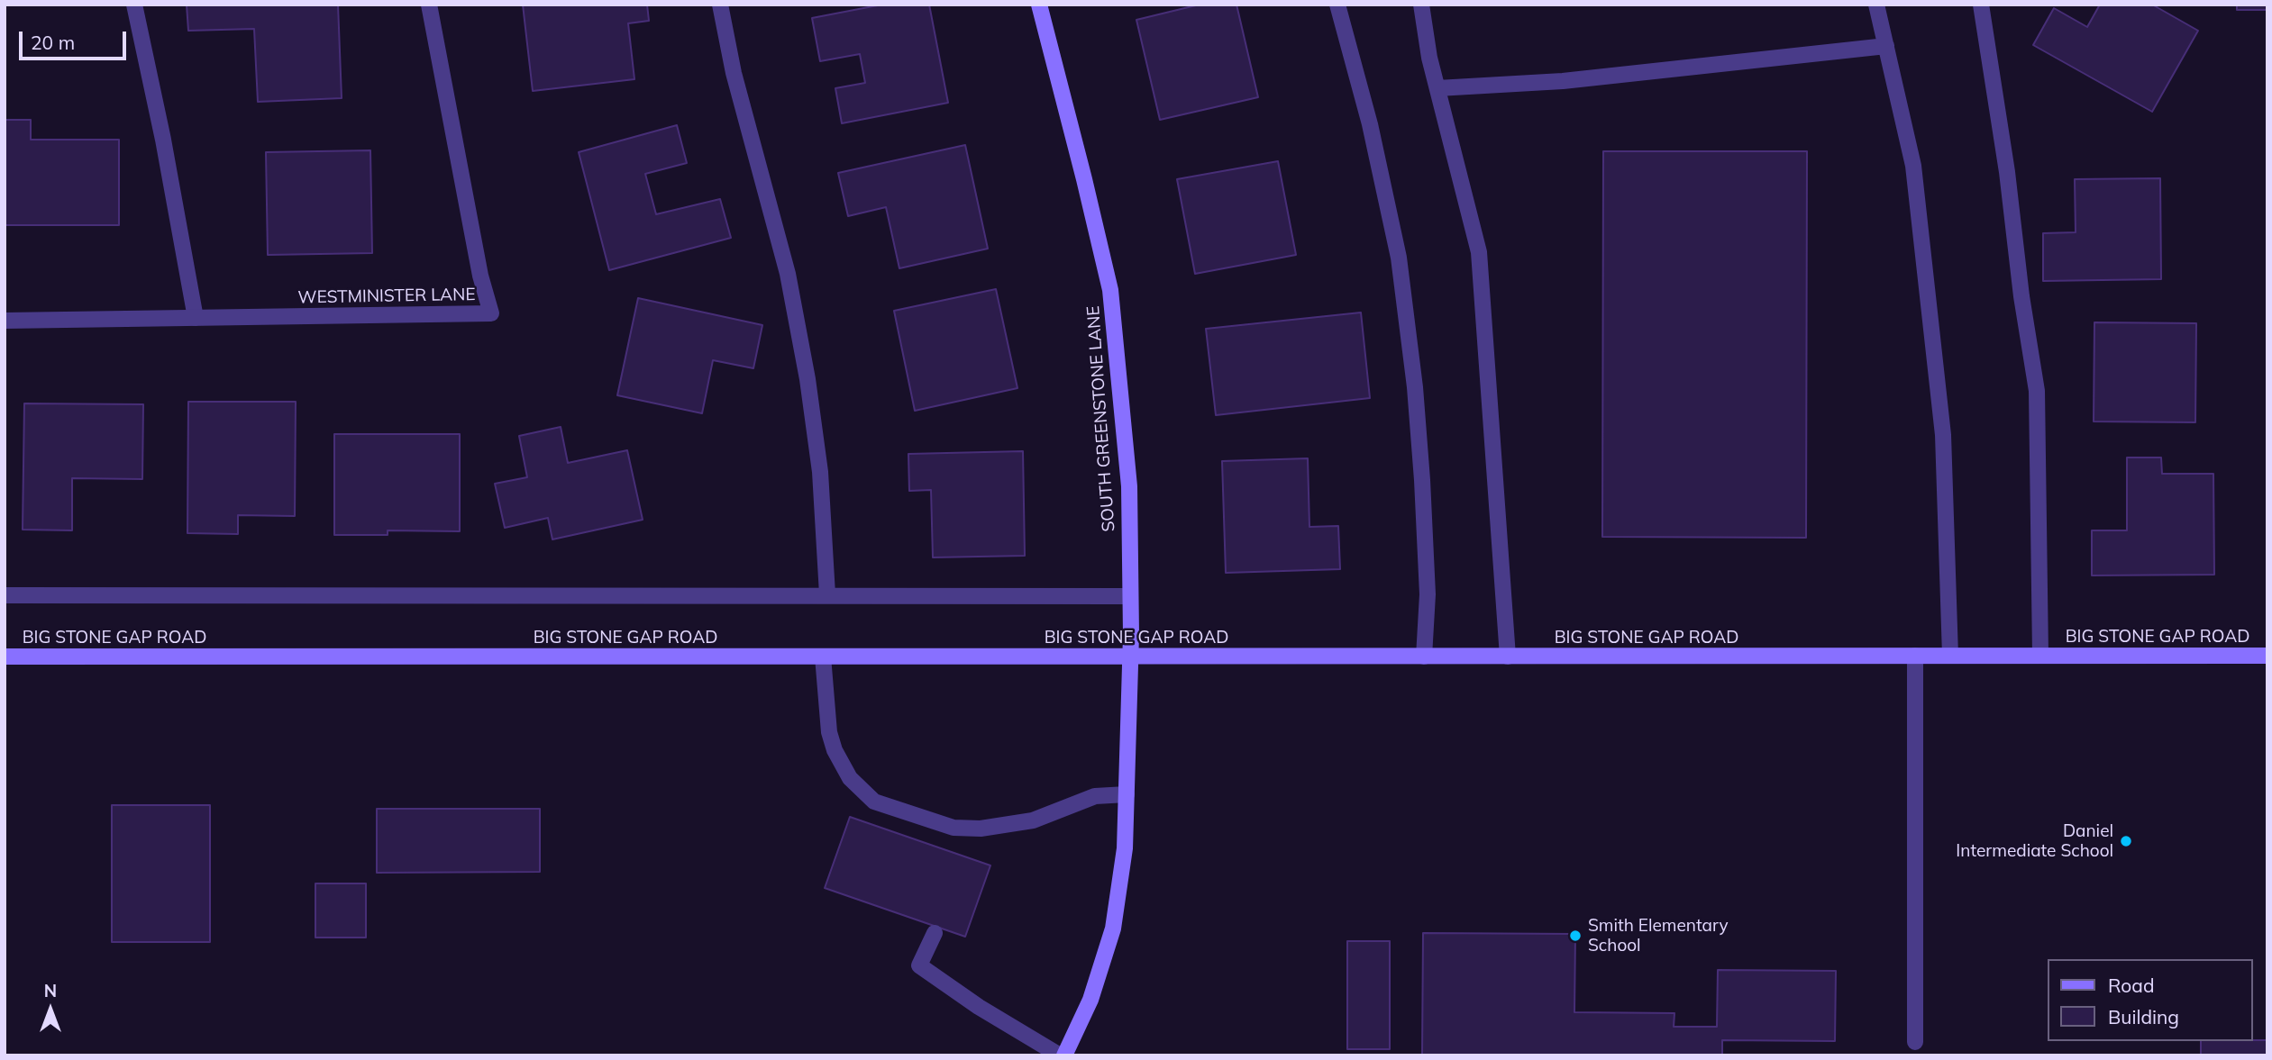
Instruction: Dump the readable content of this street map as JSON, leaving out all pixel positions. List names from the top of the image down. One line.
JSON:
{"streets":{"street":["WESTMINISTER LANE","SOUTH GREENSTONE LANE","BIG STONE GAP ROAD"]},"crossings":[["SOUTH GREENSTONE LANE","BIG STONE GAP ROAD"]],"places":["Daniel Intermediate School","Smith Elementary School"],"legend":["Road","Building"],"scale_bar":"20 m","north":"top"}
